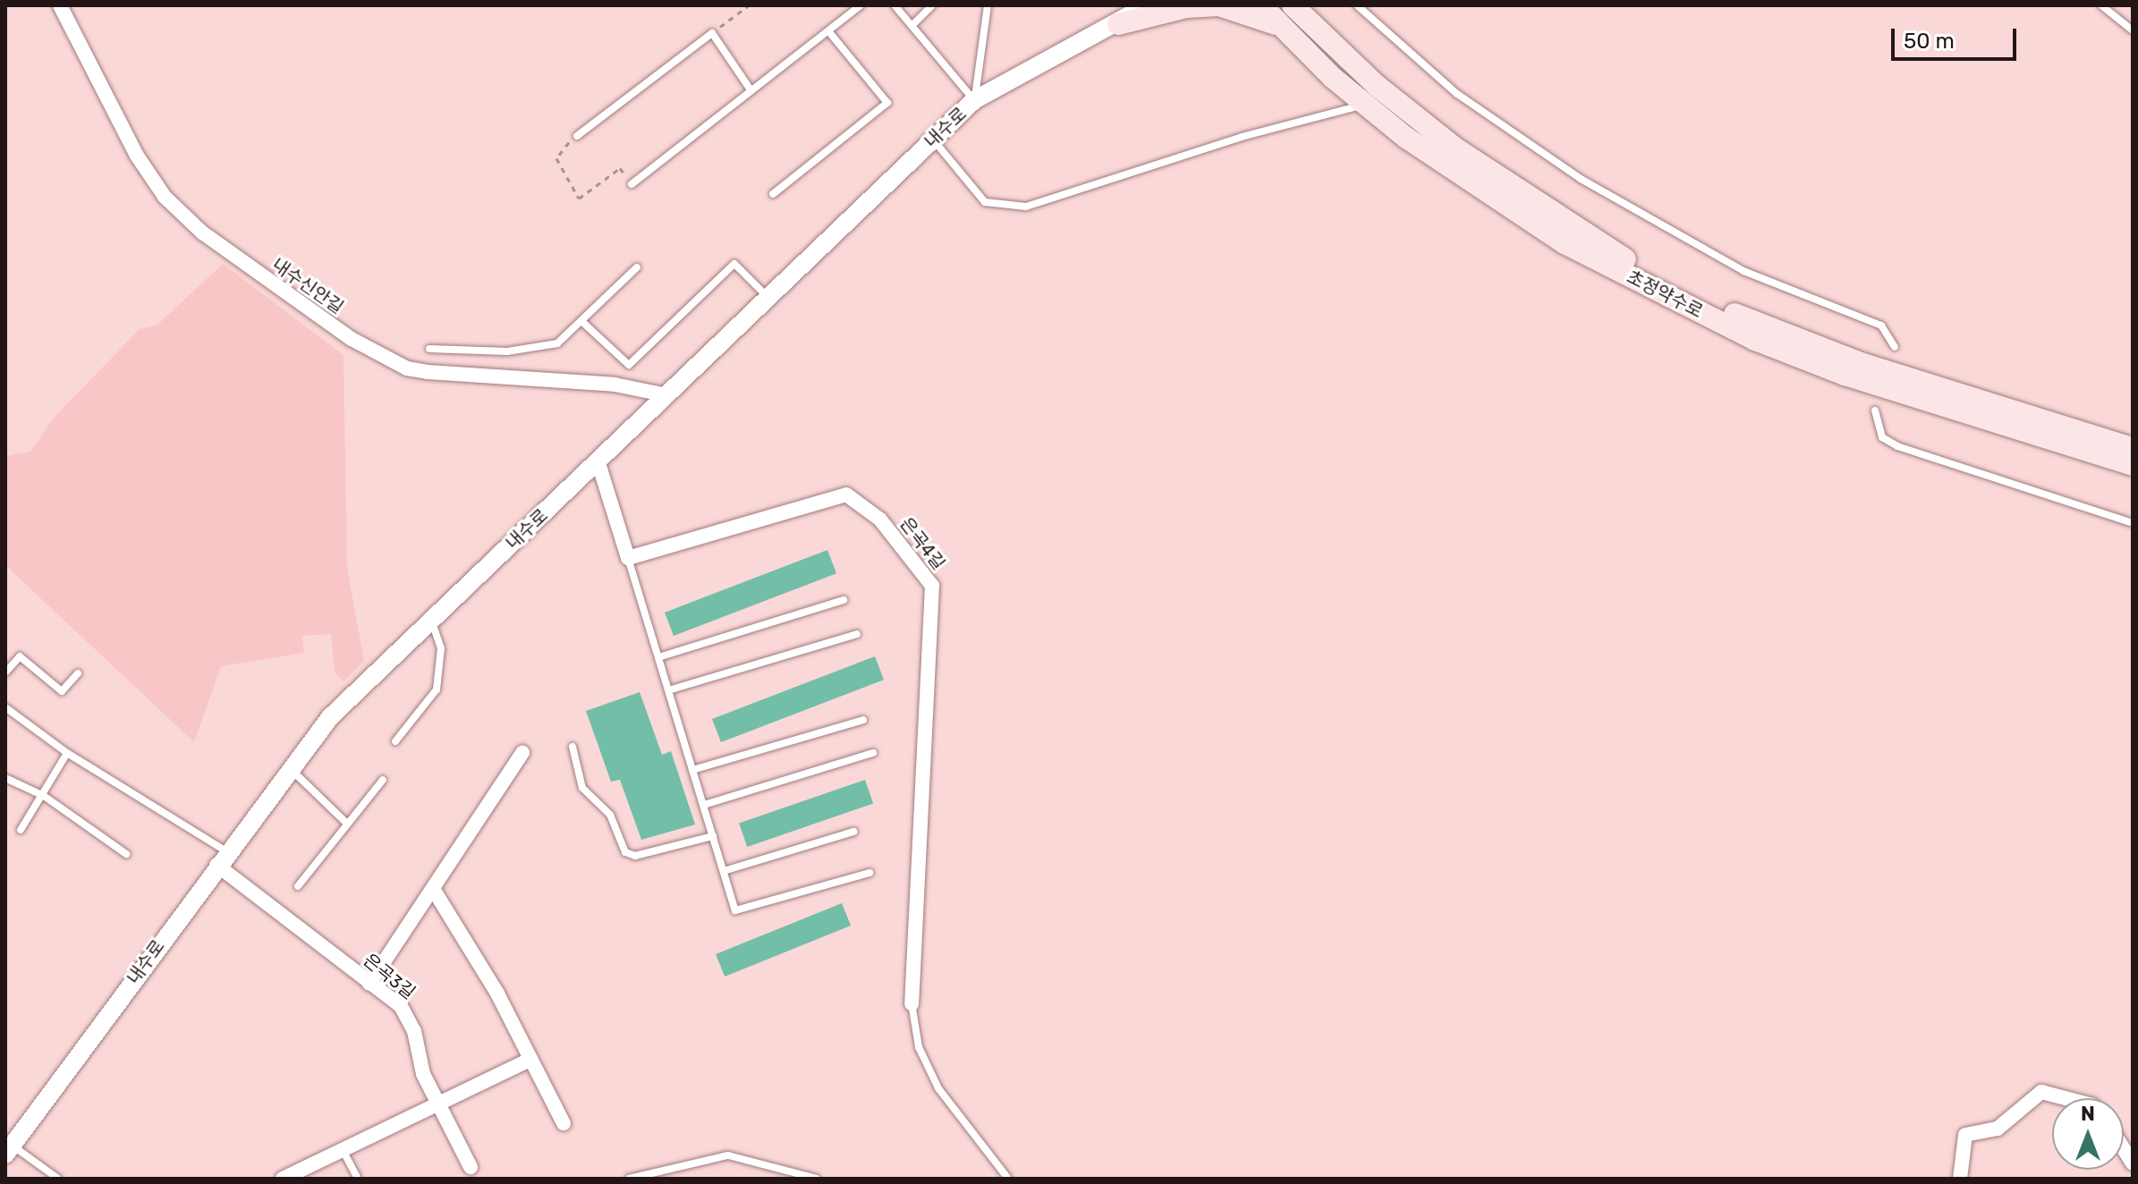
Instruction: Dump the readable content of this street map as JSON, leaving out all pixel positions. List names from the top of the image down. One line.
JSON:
{"streets":{"main road":["초정약수로"],"street":["내수로","내수신안길","은곡4길","은곡3길"]},"crossings":[["내수로","내수신안길"],["내수로","은곡3길"]],"scale_bar":"50 m","north":"top"}
